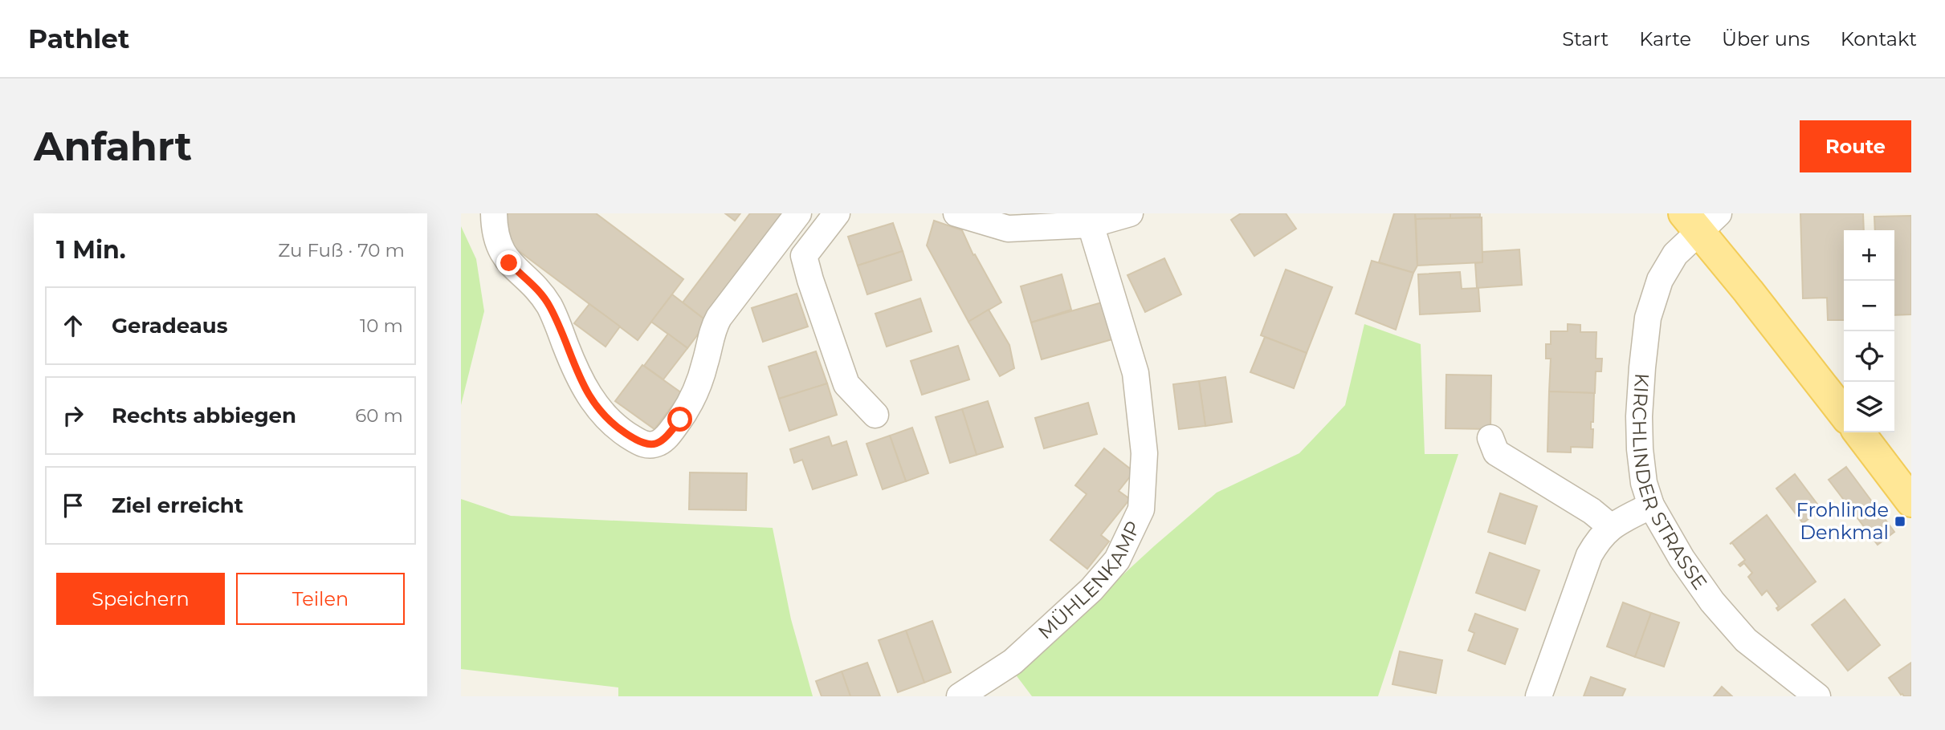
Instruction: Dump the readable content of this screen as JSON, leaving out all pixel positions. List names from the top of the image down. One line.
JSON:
{"streets":{"street":["KIRCHLINDER STRASSE","MÜHLENKAMP"]},"places":{"transit":["Frohlinde Denkmal"]},"page":{"header":"Pathlet","nav":["Start","Karte","Über uns","Kontakt"],"buttons":["Route",["Speichern","Teilen"]],"title":"Anfahrt","heading":["1 Min.","Zu Fuß · 70 m"],"map_buttons":["+","−"],"list":[["Geradeaus","10 m"],["Rechts abbiegen","60 m"],"Ziel erreicht"]}}
